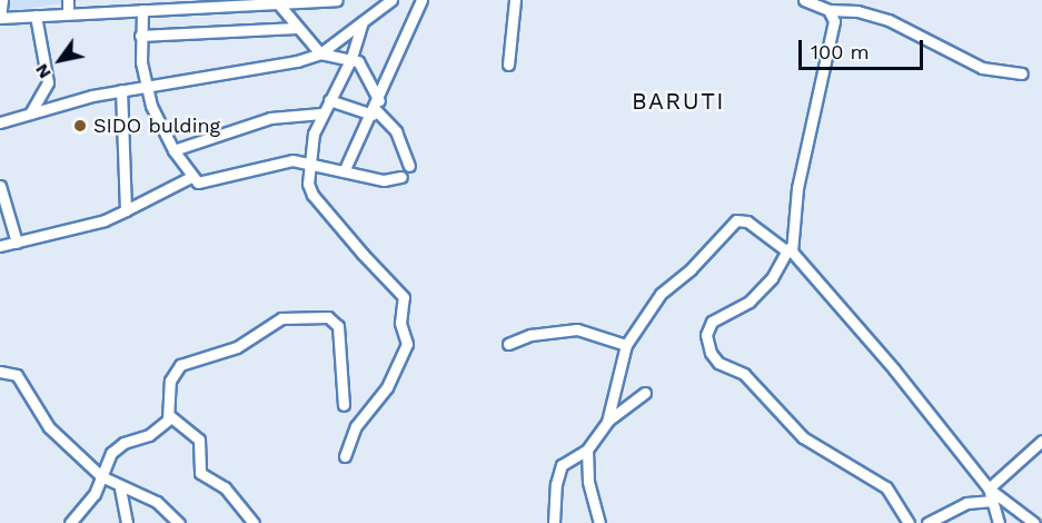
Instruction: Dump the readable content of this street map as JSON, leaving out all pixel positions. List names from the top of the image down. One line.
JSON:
{"districts":["BARUTI"],"places":["SIDO bulding"],"scale_bar":"100 m","north":"bottom left"}
